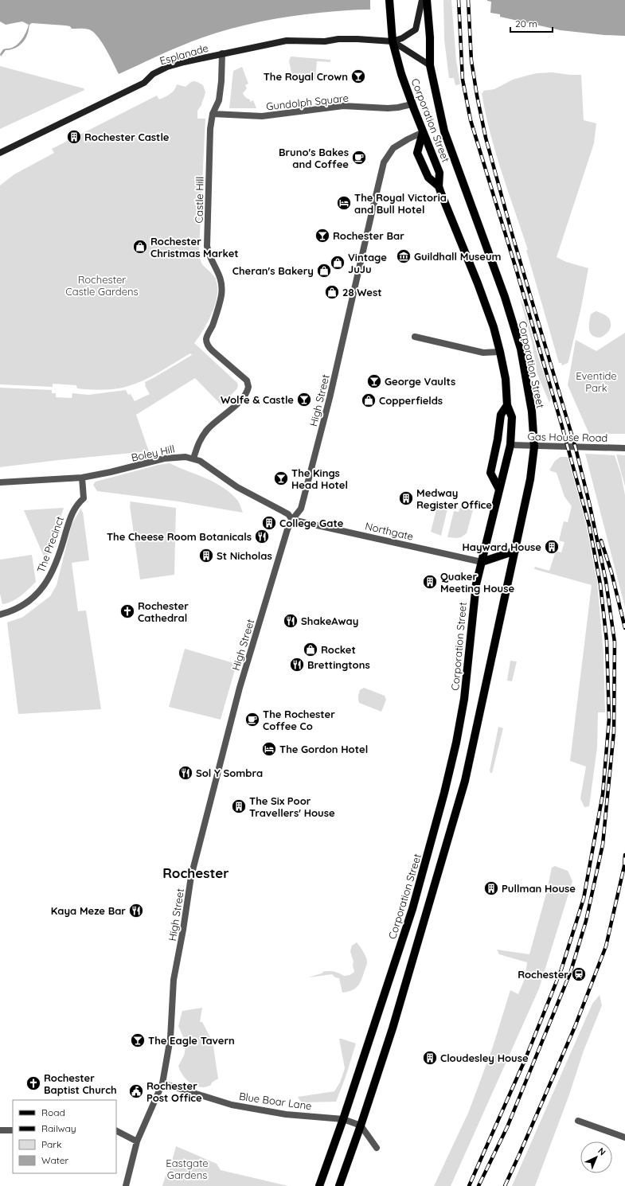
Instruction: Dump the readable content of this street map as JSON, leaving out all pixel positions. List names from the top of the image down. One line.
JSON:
{"streets":{"main road":["Corporation Street"],"street":["Esplanade","Gundolph Square","Castle Hill","High Street","Gas House Road","Boley Hill","Northgate","The Precinct","Blue Boar Lane"]},"crossings":[["Esplanade","Corporation Street"],["Esplanade","Castle Hill"],["Gundolph Square","Corporation Street"],["Gundolph Square","Castle Hill"],["Corporation Street","High Street"],["Corporation Street","Gas House Road"],["Corporation Street","Northgate"],["Corporation Street","Blue Boar Lane"],["Castle Hill","Boley Hill"],["High Street","Boley Hill"],["High Street","Northgate"],["High Street","Blue Boar Lane"],["Boley Hill","Northgate"],["Boley Hill","The Precinct"]],"districts":["Rochester"],"parks":["Rochester Castle Gardens","Eventide Park","Eastgate Gardens"],"places":{"bar":["The Royal Crown","Rochester Bar","George Vaults","Wolfe & Castle","The Kings Head Hotel","The Eagle Tavern"],"building":["Rochester Castle","Medway Register Office","College Gate","Hayward House","St Nicholas","Quaker Meeting House","The Six Poor Travellers' House","Pullman House","Cloudesley House"],"cafe":["Bruno's Bakes and Coffee","The Rochester Coffee Co"],"hotel":["The Royal Victoria and Bull Hotel","The Gordon Hotel"],"shop":["Rochester Christmas Market","Vintage JuJu","Cheran's Bakery","28 West","Copperfields","Rocket"],"museum":["Guildhall Museum"],"restaurant":["The Cheese Room Botanicals","ShakeAway","Brettingtons","Sol Y Sombra","Kaya Meze Bar"],"church":["Rochester Cathedral","Rochester Baptist Church"],"station":["Rochester"],"public building":["Rochester Post Office"]},"legend":["Road","Railway","Park","Water"],"scale_bar":"20 m","north":"top right"}
